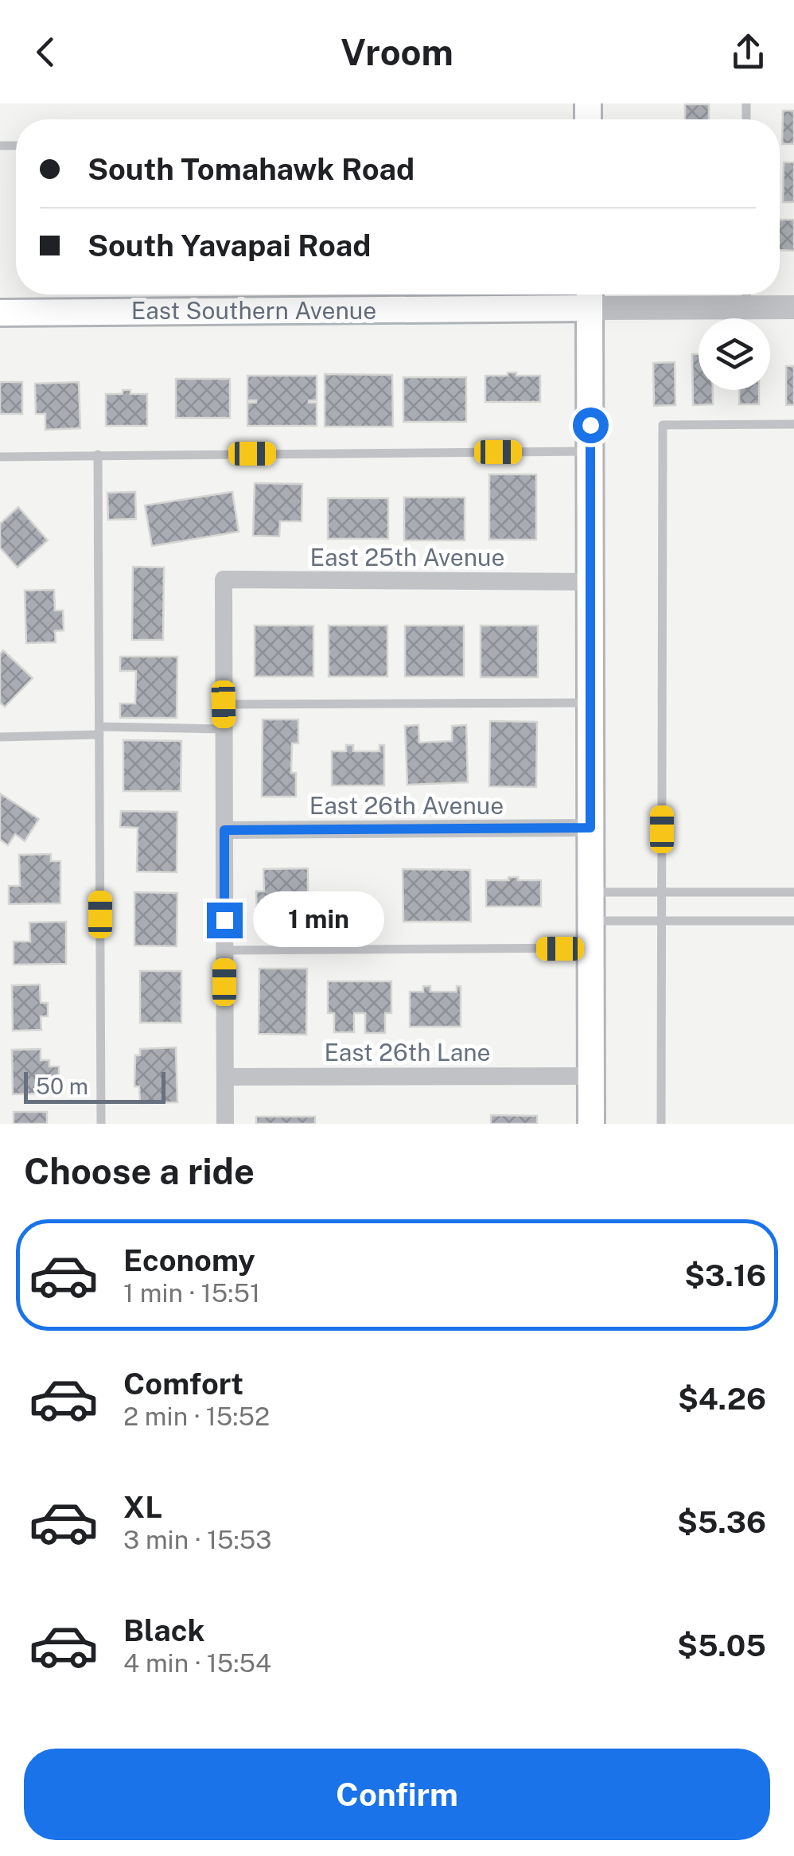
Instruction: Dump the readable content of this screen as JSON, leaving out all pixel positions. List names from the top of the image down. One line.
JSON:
{"streets":{"main road":["East Southern Avenue"],"street":["East 25th Avenue","East 26th Avenue","East 26th Lane"]},"scale_bar":"50 m","page":{"header":"Vroom","banner":["South Tomahawk Road","South Yavapai Road"],"bubble":"1 min","scale":"50 m","heading":"Choose a ride","list":[{"name":"Economy","note":"1 min · 15:51","value":"$3.16"},{"name":"Comfort","note":"2 min · 15:52","value":"$4.26"},{"name":"XL","note":"3 min · 15:53","value":"$5.36"},{"name":"Black","note":"4 min · 15:54","value":"$5.05"}],"buttons":"Confirm"}}
